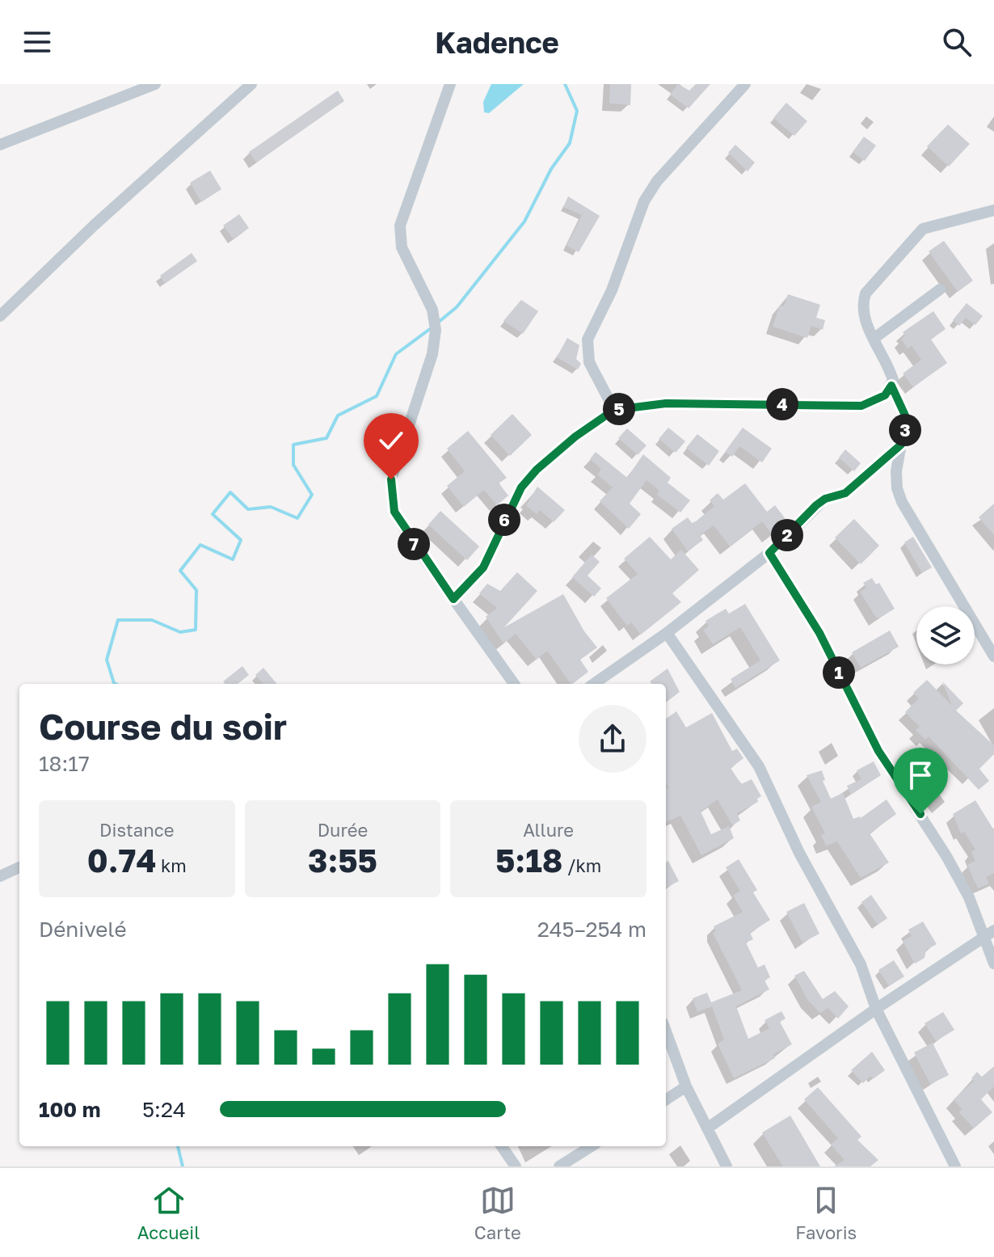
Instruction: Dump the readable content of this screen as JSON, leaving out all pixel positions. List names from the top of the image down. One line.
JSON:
{"page":{"header":"Kadence","pins":["4","5","3","6","2","7","1"],"heading":["Course du soir","18:17"],"stats":[["Distance","0.74 km"],["Durée","3:55"],["Allure","5:18 /km"]],"chart":["Dénivelé","245–254 m"],"list":[{"name":"100 m","note":"5:24"}],"tabs":["Accueil","Carte","Favoris"]}}
